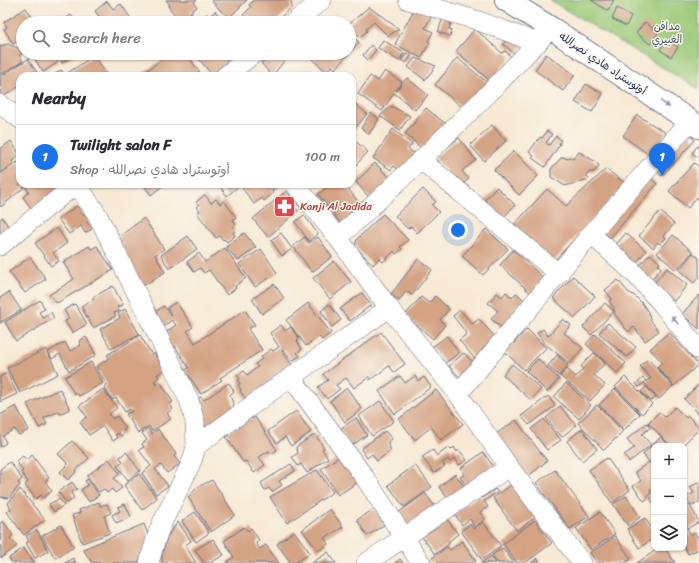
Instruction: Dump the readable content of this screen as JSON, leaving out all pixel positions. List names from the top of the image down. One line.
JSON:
{"streets":{"highway":["أوتوستراد هادي نصرالله"]},"parks":["مدافن الغبيري"],"places":{"pharmacy":["Kanji Al Jadida"]},"page":{"search":"Search here","heading":"Nearby","list":[{"mark":"1","name":"Twilight salon F","note":"Shop · أوتوستراد هادي نصرالله","value":"100 m"}],"pins":"1","map_buttons":["+","−"]}}
